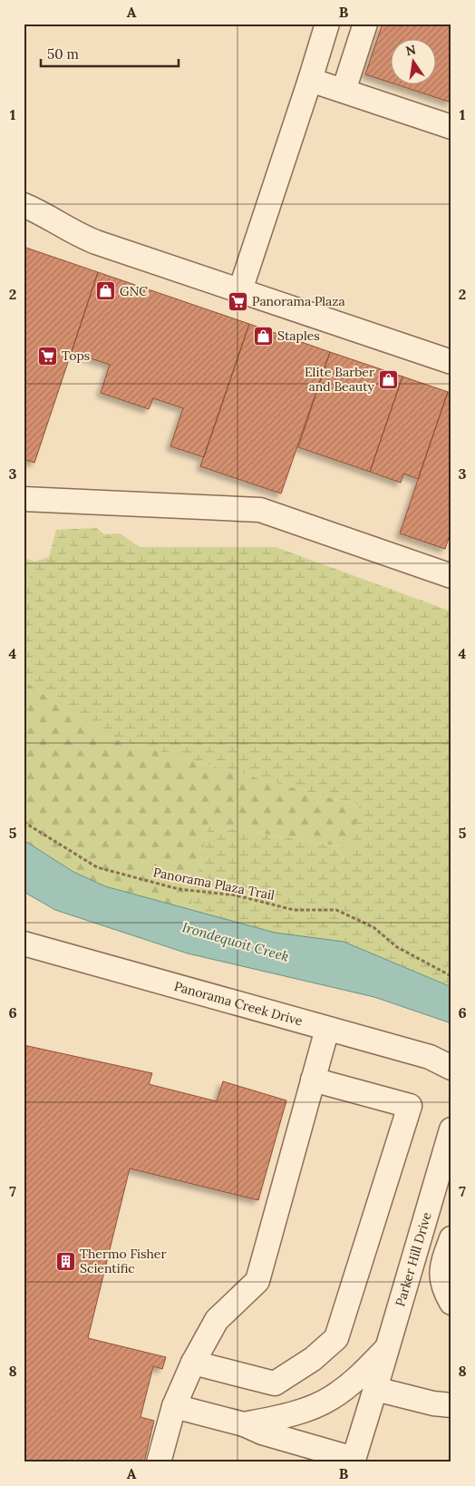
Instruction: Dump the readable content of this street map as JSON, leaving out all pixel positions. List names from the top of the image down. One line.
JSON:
{"streets":{"street":["Panorama Creek Drive","Parker Hill Drive"],"path":["Panorama Plaza Trail"]},"water":["Irondequoit Creek"],"places":{"shop":["GNC","Staples","Elite Barber and Beauty"],"supermarket":["Panorama Plaza","Tops"],"building":["Thermo Fisher Scientific"]},"scale_bar":"50 m","north":"top","grid":{"columns":["A","B"],"rows":["1","2","3","4","5","6","7","8"]}}
